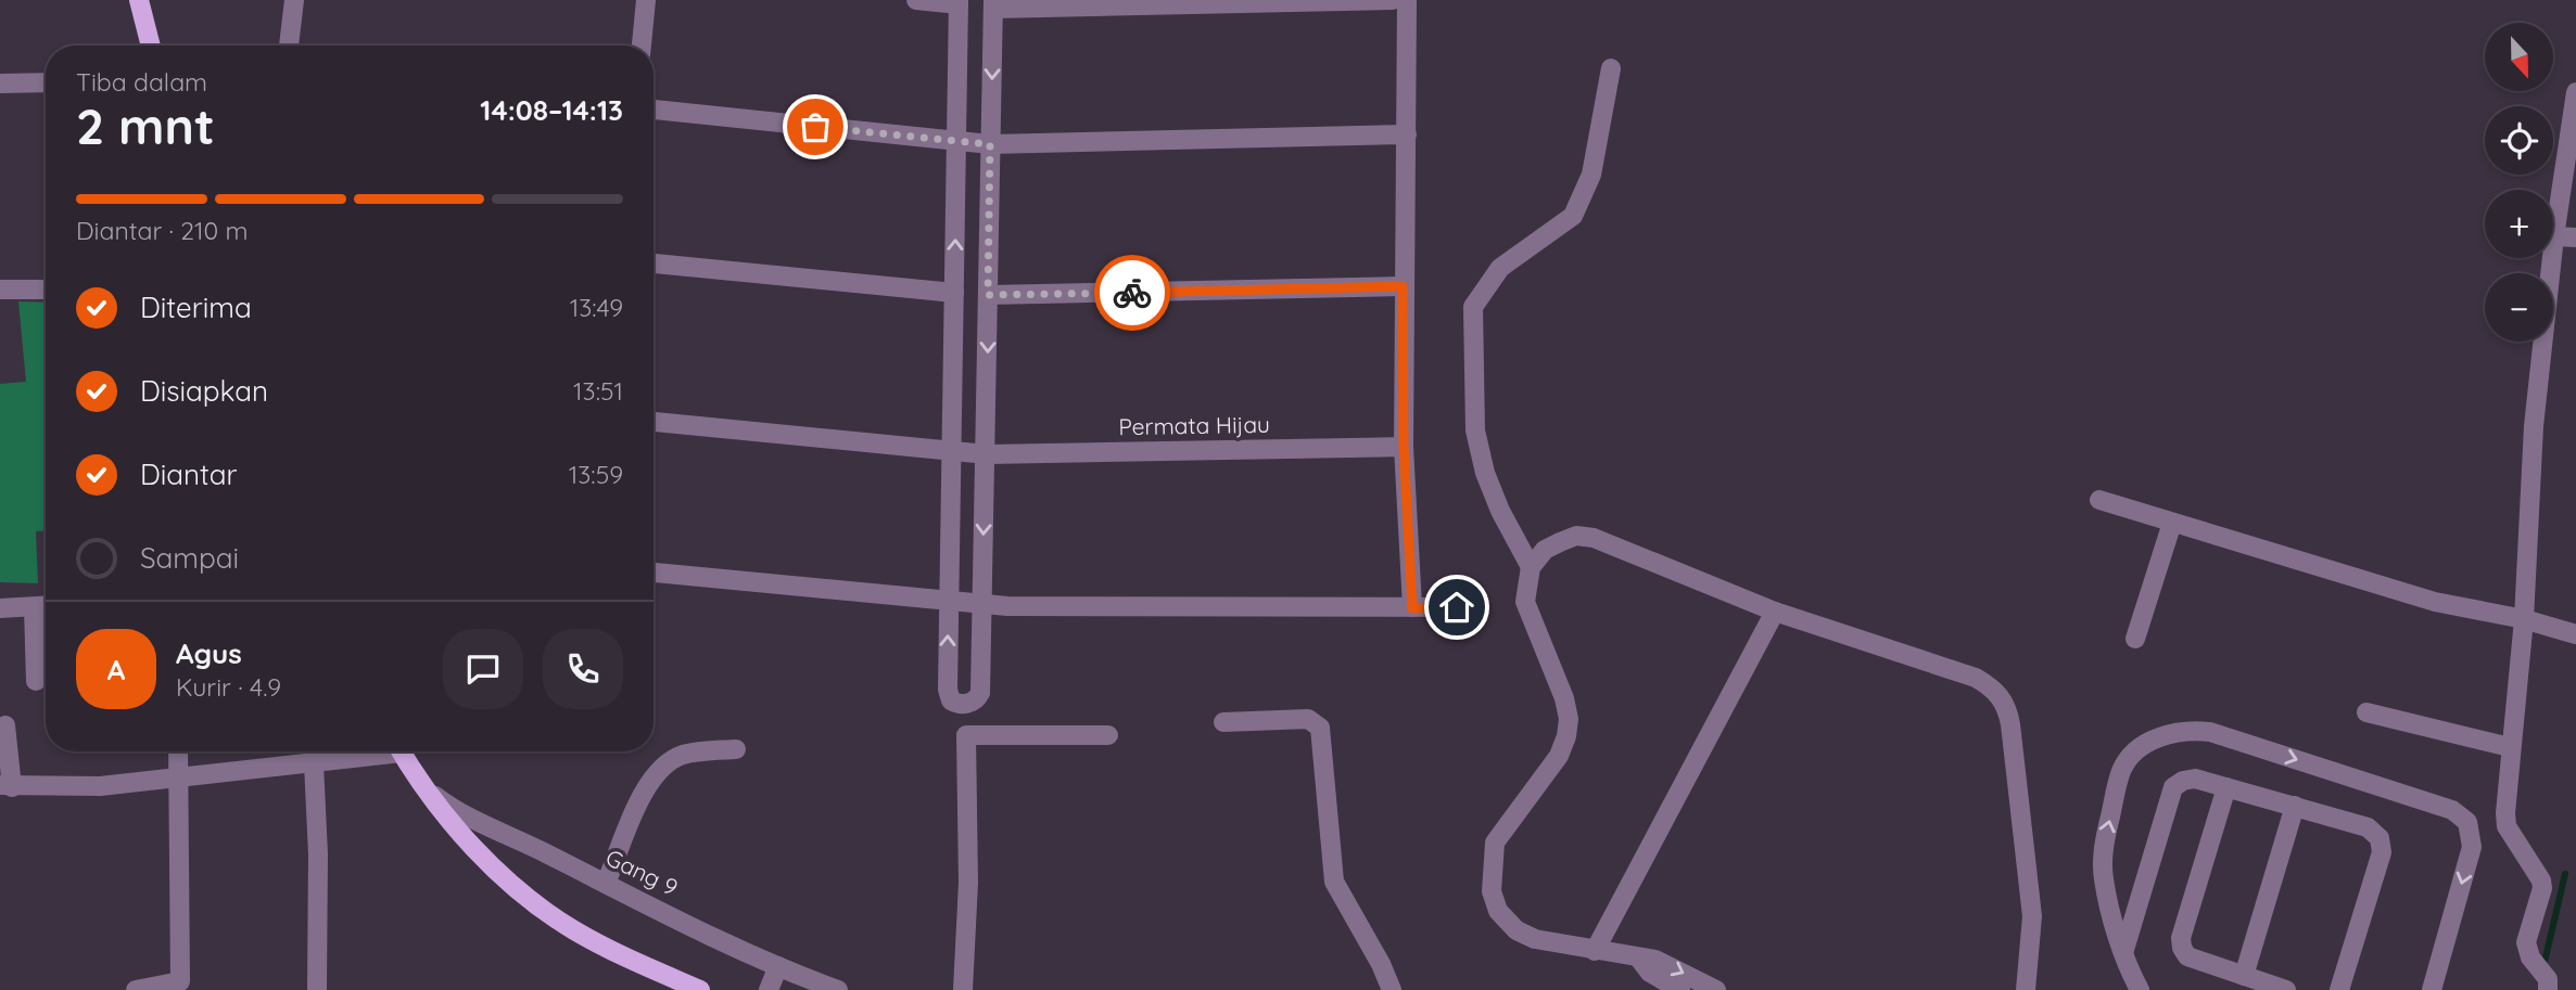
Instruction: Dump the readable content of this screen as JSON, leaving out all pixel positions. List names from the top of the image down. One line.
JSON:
{"streets":{"street":["Permata Hijau","Gang 9"]},"north":"bottom","page":{"map_buttons":["+","−"],"heading":["2 mnt","Tiba dalam","14:08–14:13"],"panel":["Agus","Kurir · 4.9"],"bar":"Diantar · 210 m","list":[["Diterima","13:49"],["Disiapkan","13:51"],["Diantar","13:59"],"Sampai"],"round":"A"}}
